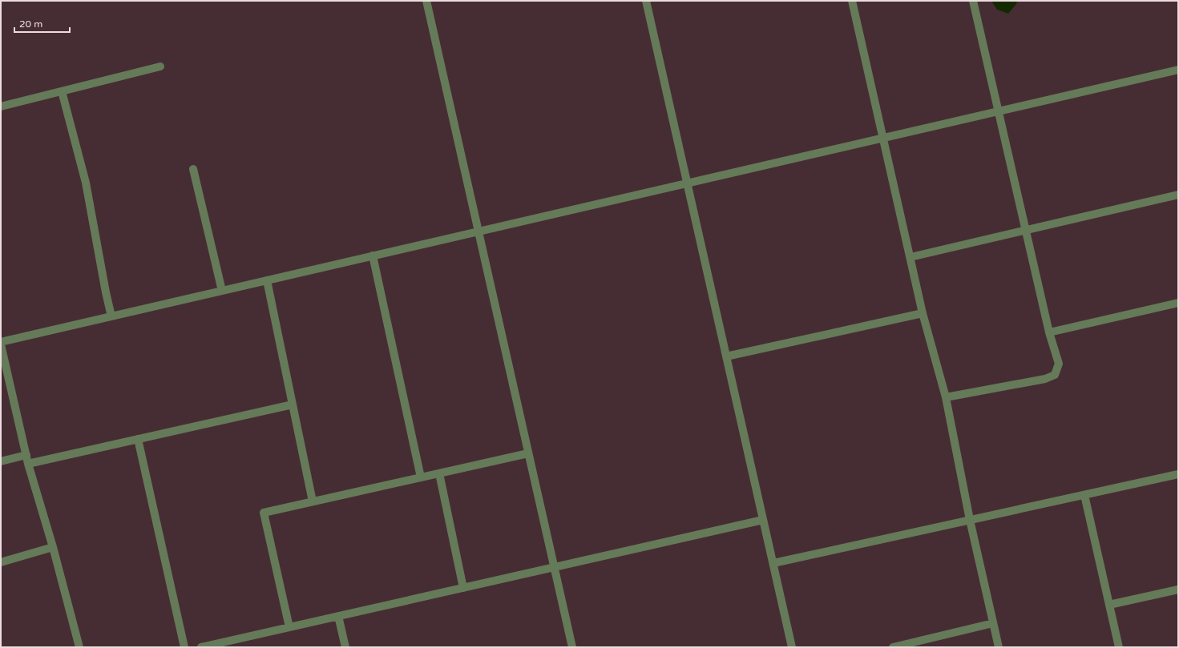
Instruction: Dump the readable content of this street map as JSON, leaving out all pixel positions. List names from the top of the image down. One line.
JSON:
{"scale_bar":"20 m"}
